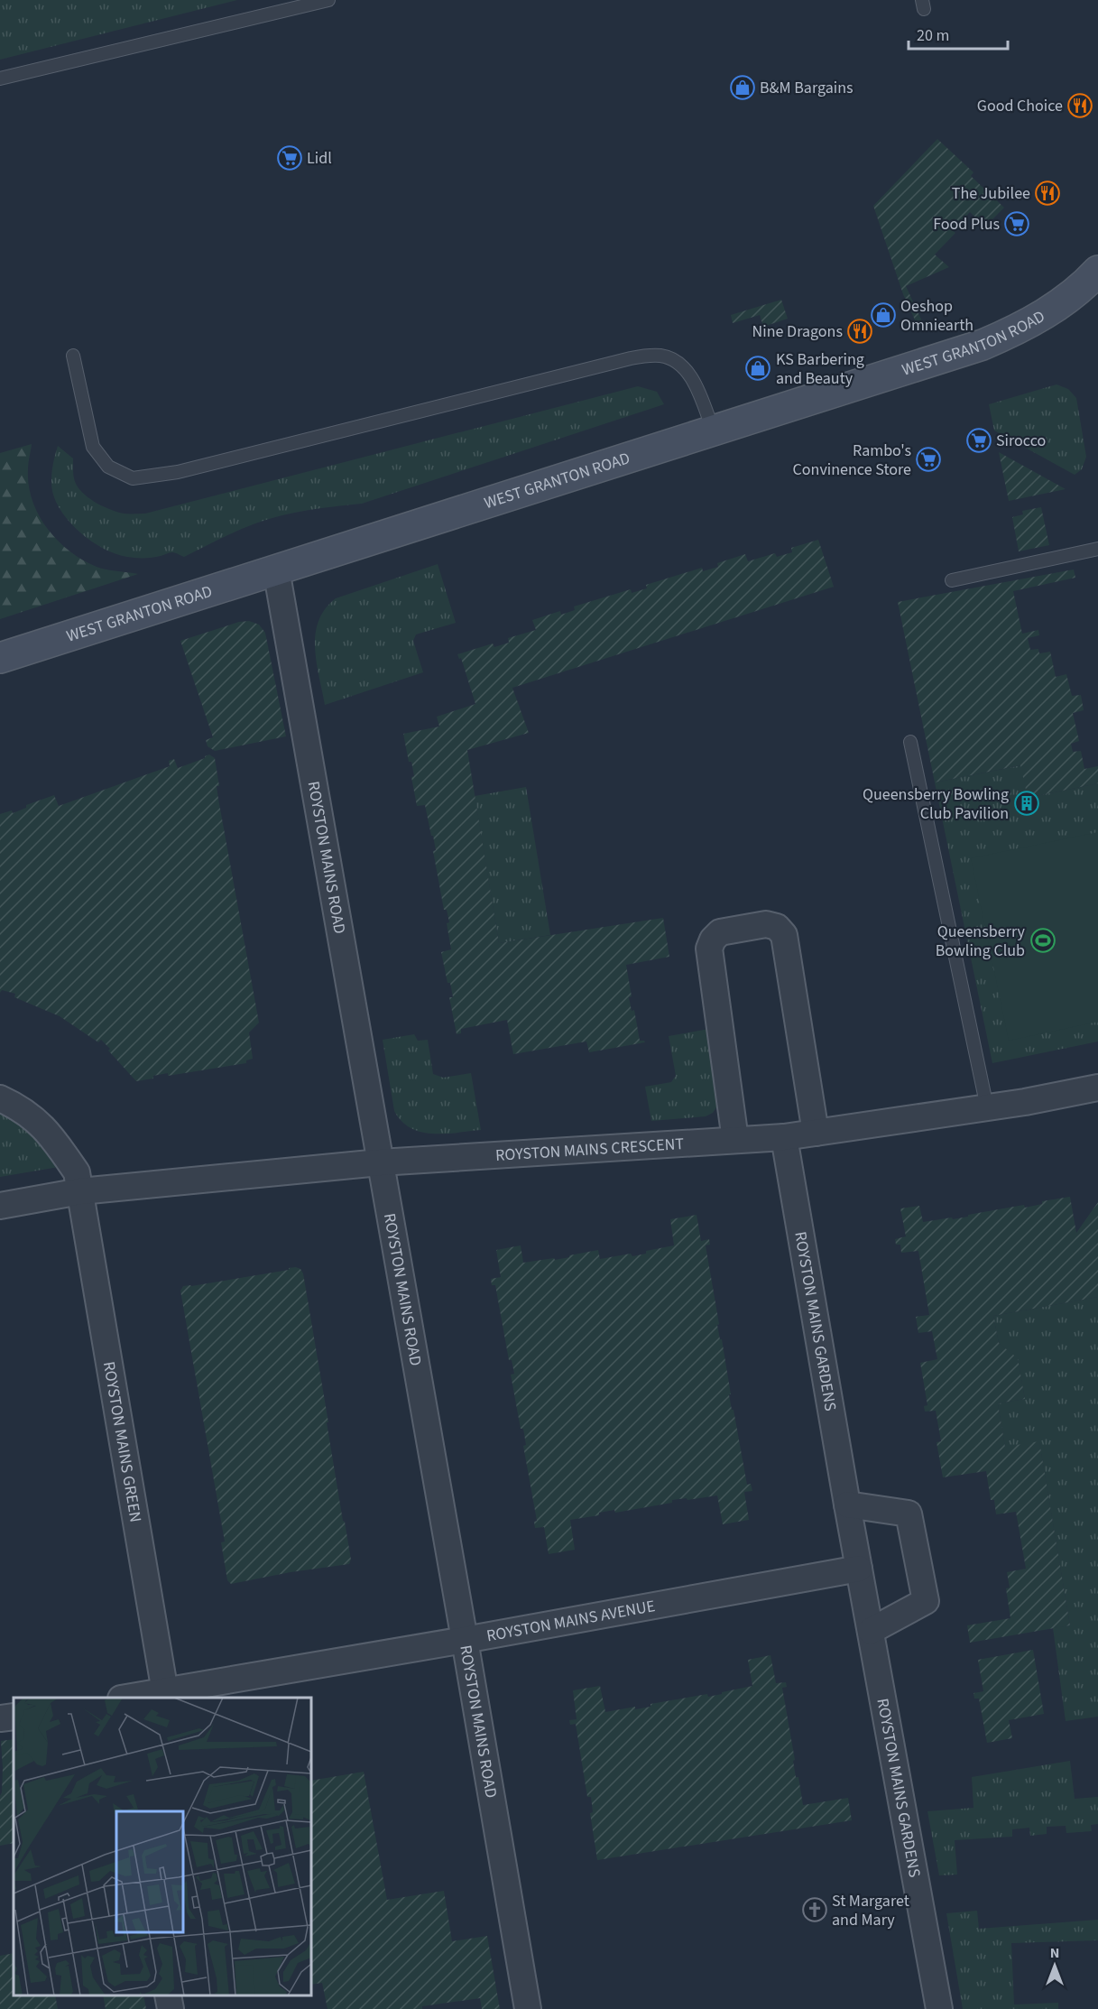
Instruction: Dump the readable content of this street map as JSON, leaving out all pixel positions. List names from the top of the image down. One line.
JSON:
{"streets":{"street":["WEST GRANTON ROAD","ROYSTON MAINS ROAD","ROYSTON MAINS CRESCENT","ROYSTON MAINS GARDENS","ROYSTON MAINS GREEN","ROYSTON MAINS AVENUE"]},"crossings":[["WEST GRANTON ROAD","ROYSTON MAINS ROAD"],["ROYSTON MAINS ROAD","ROYSTON MAINS CRESCENT"],["ROYSTON MAINS ROAD","ROYSTON MAINS AVENUE"],["ROYSTON MAINS CRESCENT","ROYSTON MAINS GARDENS"],["ROYSTON MAINS CRESCENT","ROYSTON MAINS GREEN"],["ROYSTON MAINS GARDENS","ROYSTON MAINS AVENUE"],["ROYSTON MAINS GREEN","ROYSTON MAINS AVENUE"]],"places":{"shop":["B&M Bargains","Oeshop Omniearth","KS Barbering and Beauty"],"restaurant":["Good Choice","The Jubilee","Nine Dragons"],"supermarket":["Lidl","Food Plus","Sirocco","Rambo's Convinence Store"],"building":["Queensberry Bowling Club Pavilion"],"sports":["Queensberry Bowling Club"],"church":["St Margaret and Mary"]},"scale_bar":"20 m","north":"top"}
